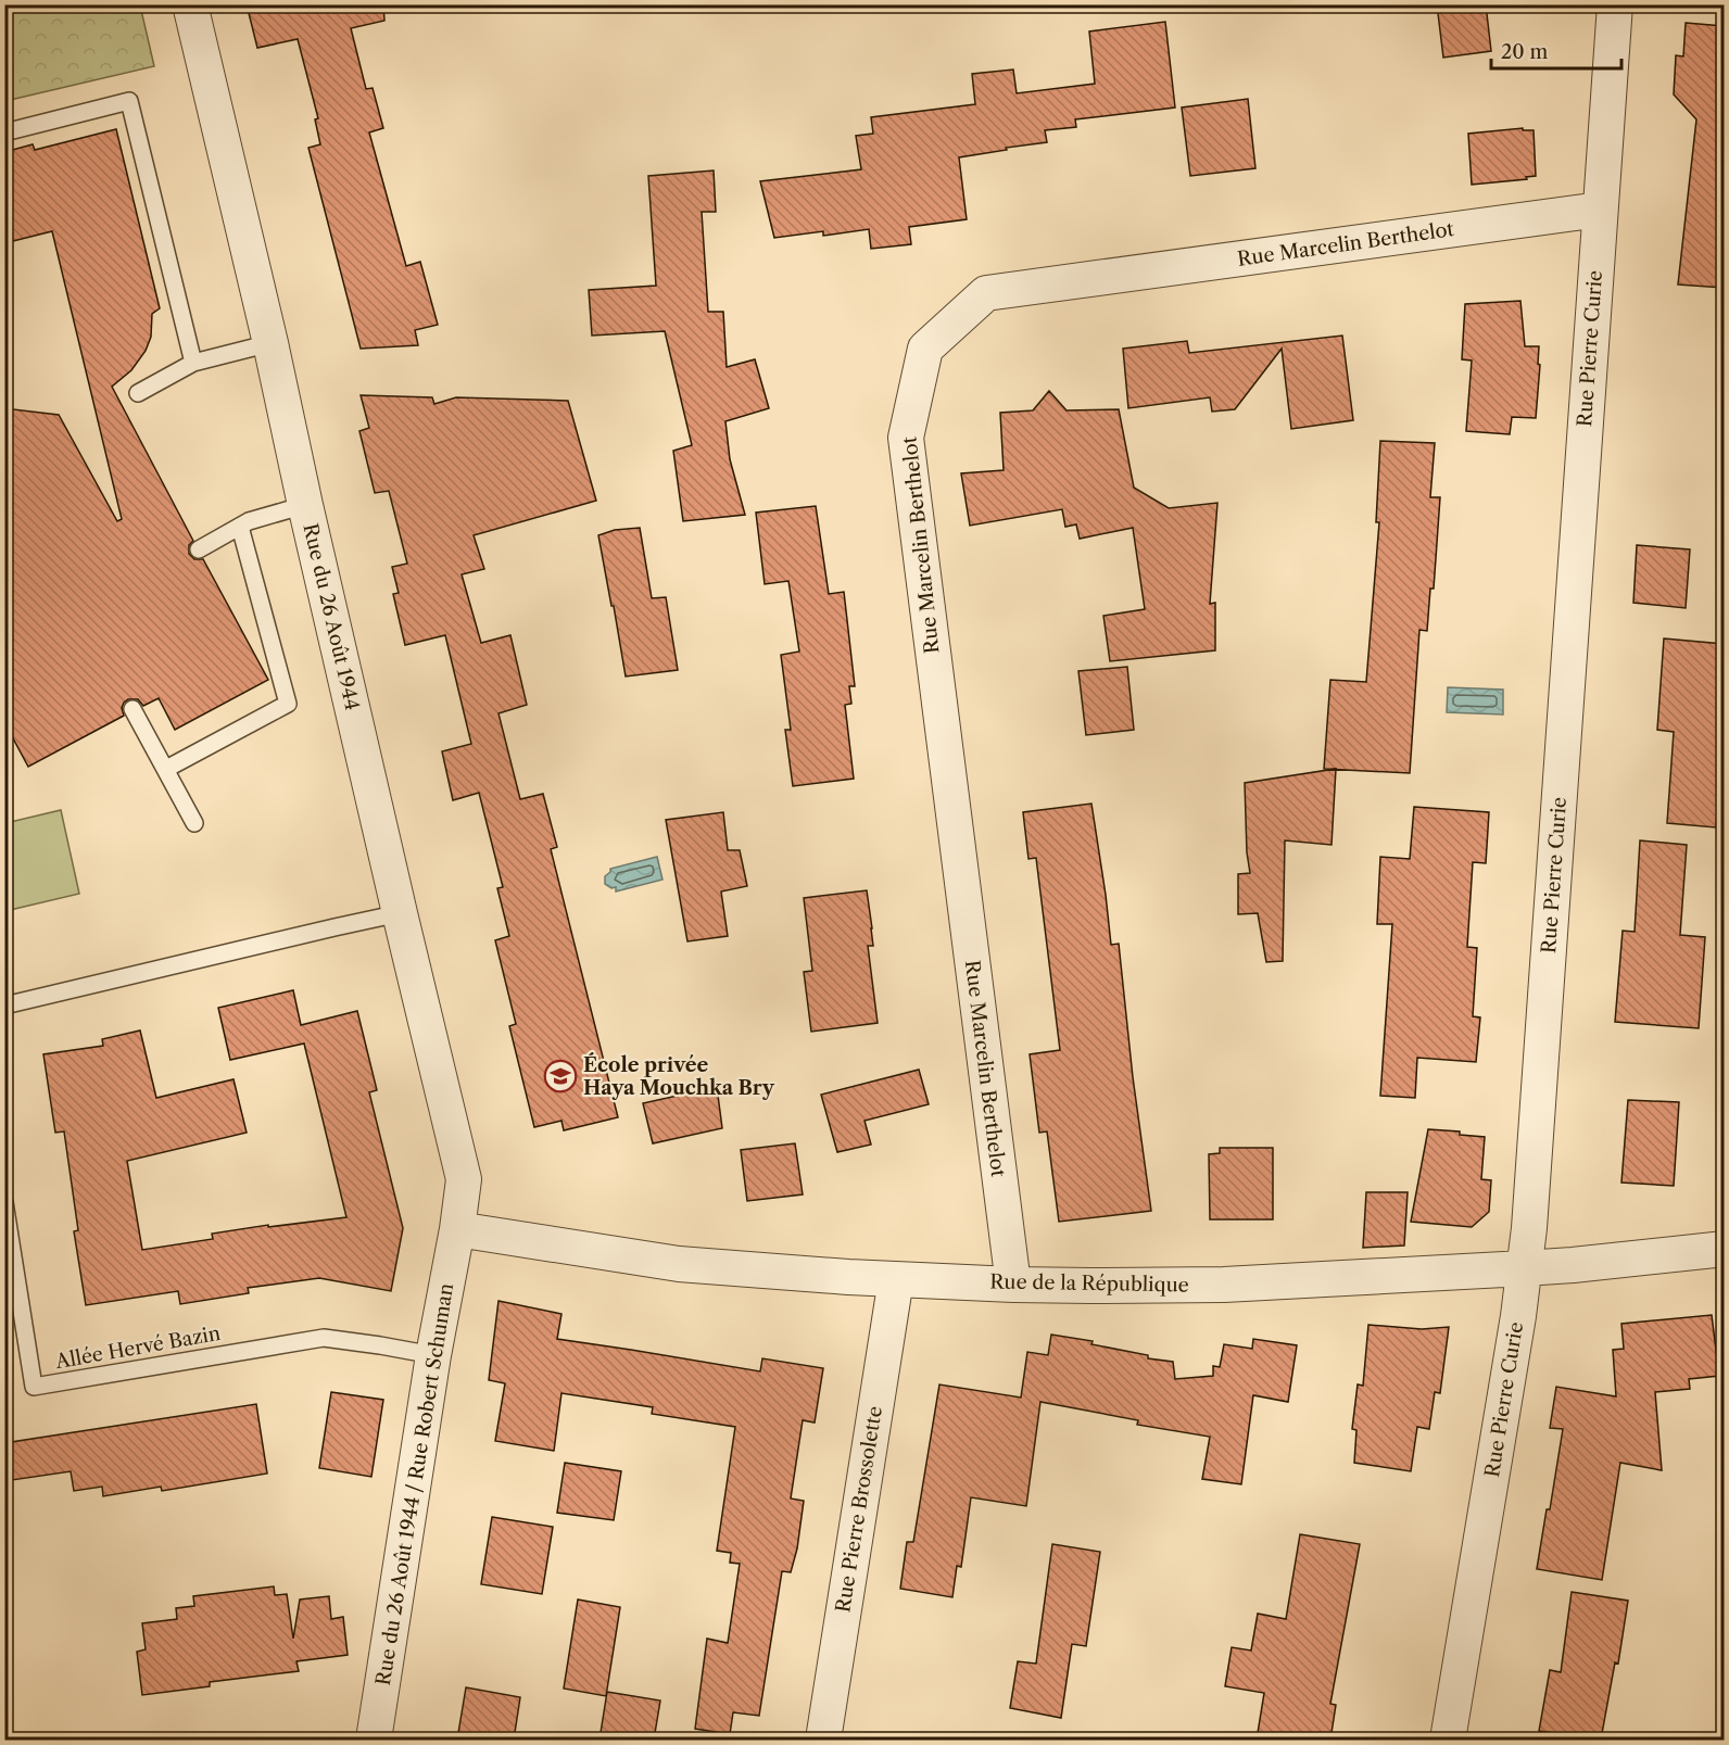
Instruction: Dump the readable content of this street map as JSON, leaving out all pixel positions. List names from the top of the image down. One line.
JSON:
{"streets":{"street":["Rue Marcelin Berthelot","Rue Pierre Curie","Rue du 26 Août 1944","Rue de la République","Rue du 26 Août 1944 / Rue Robert Schuman","Rue Pierre Brossolette"],"lane":["Allée Hervé Bazin"]},"crossings":[["Rue Marcelin Berthelot","Rue Pierre Curie"],["Rue Marcelin Berthelot","Rue de la République"],["Rue Pierre Curie","Rue de la République"],["Rue du 26 Août 1944","Rue de la République"],["Rue du 26 Août 1944","Rue du 26 Août 1944 / Rue Robert Schuman"],["Rue de la République","Rue du 26 Août 1944 / Rue Robert Schuman"],["Rue de la République","Rue Pierre Brossolette"],["Allée Hervé Bazin","Rue du 26 Août 1944 / Rue Robert Schuman"]],"places":{"school or university":["École privée Haya Mouchka Bry"]},"scale_bar":"20 m"}
